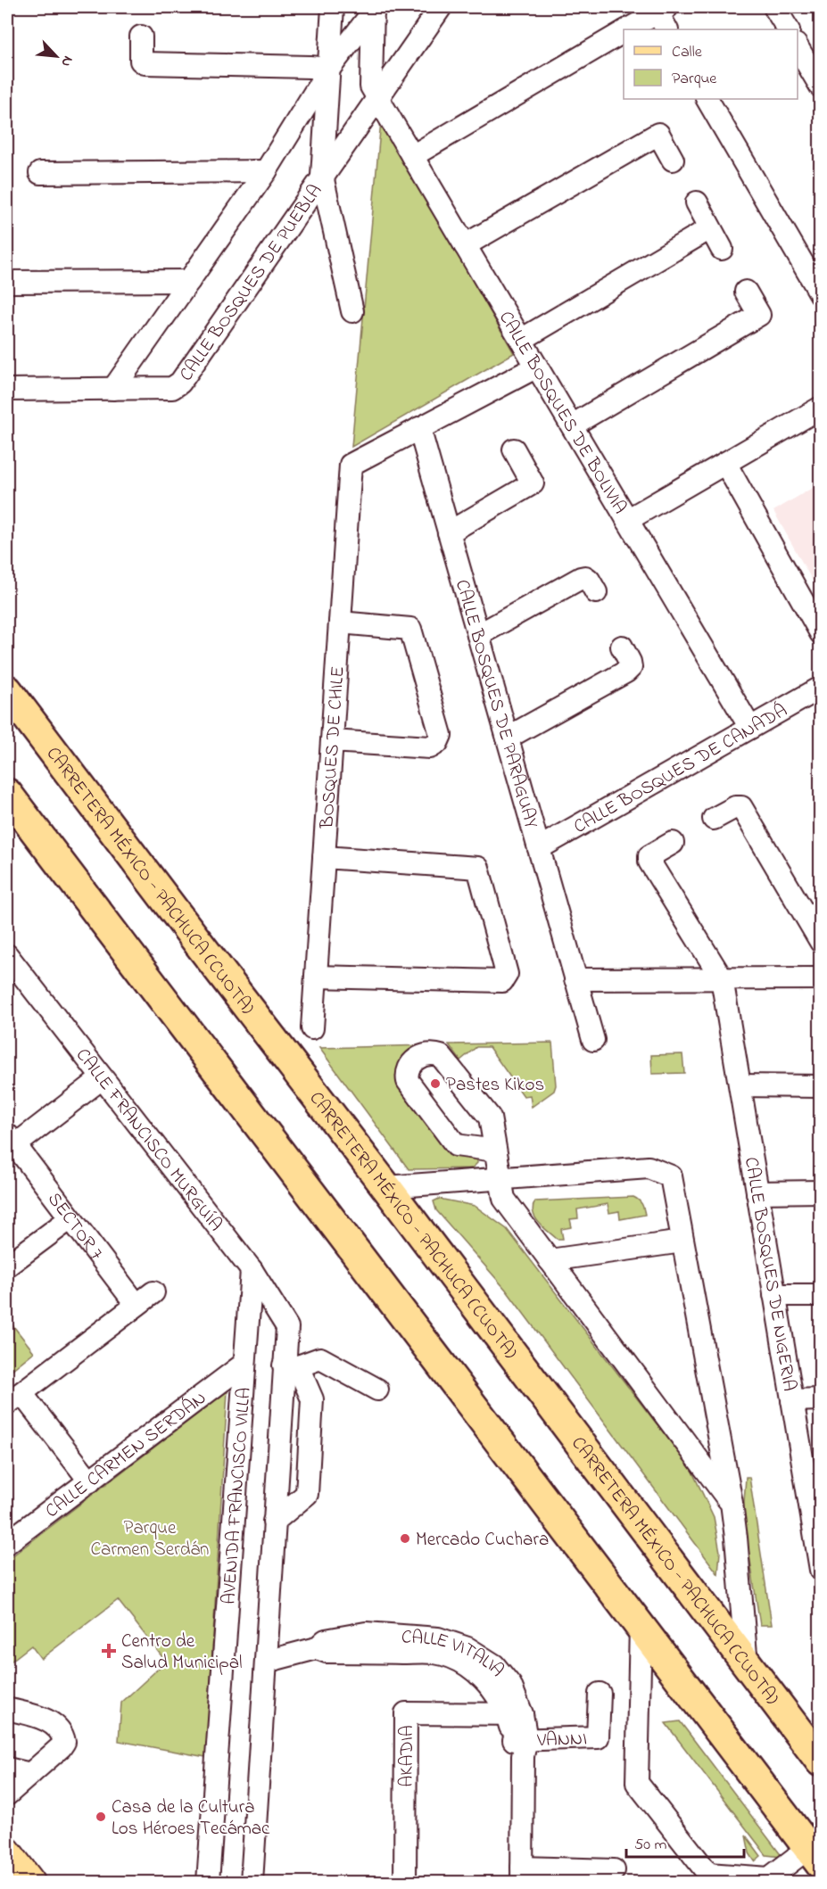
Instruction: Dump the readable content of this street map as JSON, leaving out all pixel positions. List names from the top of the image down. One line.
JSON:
{"streets":{"highway":["CARRETERA MÉXICO - PACHUCA (CUOTA)"],"street":["CALLE BOSQUES DE PUEBLA","CALLE BOSQUES DE BOLIVIA","CALLE BOSQUES DE PARAGUAY","BOSQUES DE CHILE","CALLE BOSQUES DE CANADÁ","CALLE FRANCISCO MURGUÍA","SECTOR 7","CALLE BOSQUES DE NIGERIA","CALLE CARMEN SERDÁN","AVENIDA FRANCISCO VILLA","CALLE VITALIA","VANNI","AKADIA"]},"crossings":[["CALLE BOSQUES DE PUEBLA","CALLE BOSQUES DE BOLIVIA"],["CALLE BOSQUES DE BOLIVIA","CALLE BOSQUES DE CANADÁ"],["CALLE BOSQUES DE PARAGUAY","BOSQUES DE CHILE"],["CALLE BOSQUES DE PARAGUAY","CALLE BOSQUES DE CANADÁ"],["CALLE FRANCISCO MURGUÍA","SECTOR 7"],["CALLE FRANCISCO MURGUÍA","AVENIDA FRANCISCO VILLA"],["SECTOR 7","CALLE CARMEN SERDÁN"],["CALLE CARMEN SERDÁN","AVENIDA FRANCISCO VILLA"],["CALLE VITALIA","VANNI"],["CALLE VITALIA","AKADIA"]],"parks":["Parque Carmen Serdán"],"places":{"other":["Pastes Kikos","Mercado Cuchara","Casa de la Cultura Los Héroes Tecámac"],"health":["Centro de Salud Municipal"]},"legend":["Calle","Parque"],"scale_bar":"50 m","north":"bottom right"}
